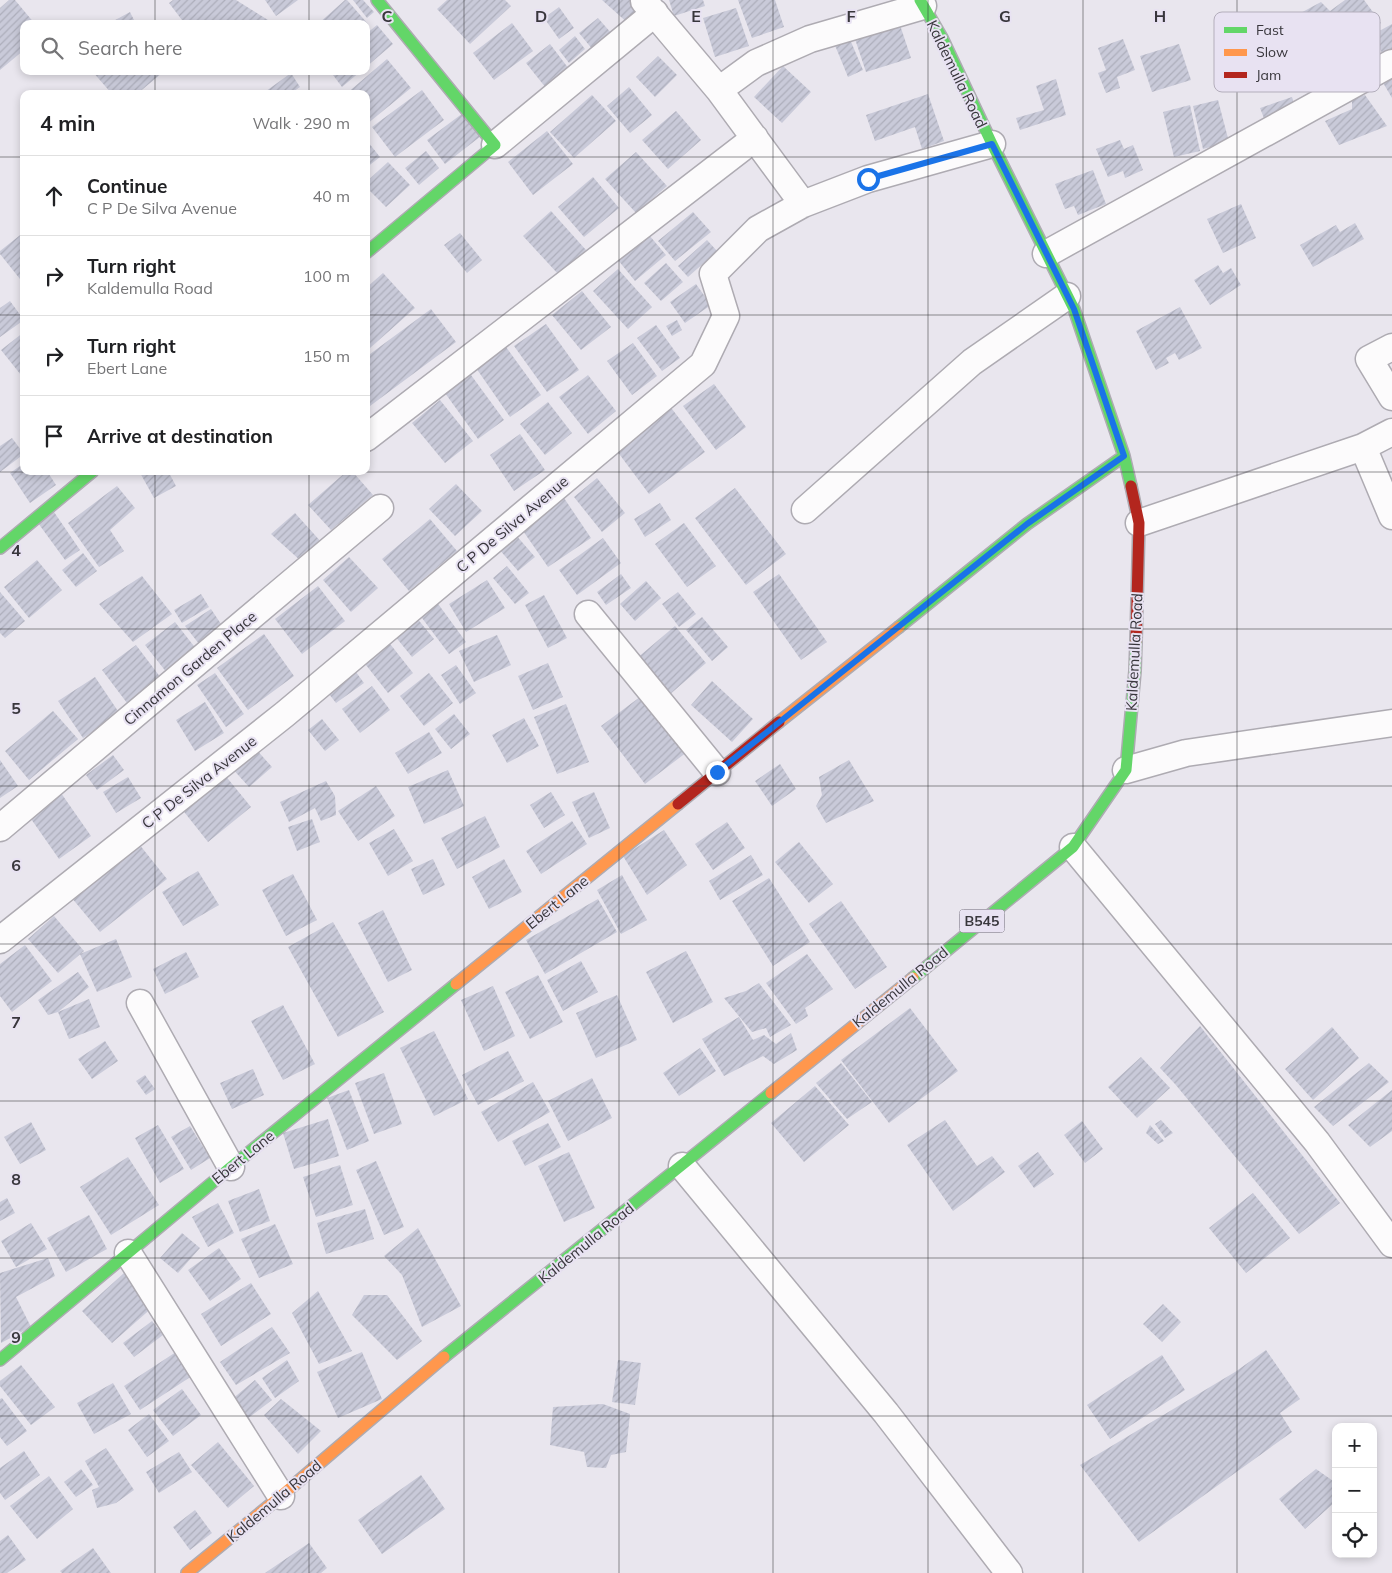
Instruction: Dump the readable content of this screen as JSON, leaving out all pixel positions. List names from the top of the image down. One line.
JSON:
{"streets":{"main road":["Kaldemulla Road","Ebert Lane","B545"],"street":["C P De Silva Avenue","Cinnamon Garden Place"]},"crossings":[["Kaldemulla Road","C P De Silva Avenue"],["Kaldemulla Road","Ebert Lane"]],"legend":["Fast","Slow","Jam"],"page":{"search":"Search here","heading":["4 min","Walk · 290 m"],"list":[["Continue","C P De Silva Avenue","40 m"],["Turn right","Kaldemulla Road","100 m"],["Turn right","Ebert Lane","150 m"],"Arrive at destination"],"map_buttons":["+","−"]},"grid":{"columns":["C","D","E","F","G","H"],"rows":["4","5","6","7","8","9"]}}
